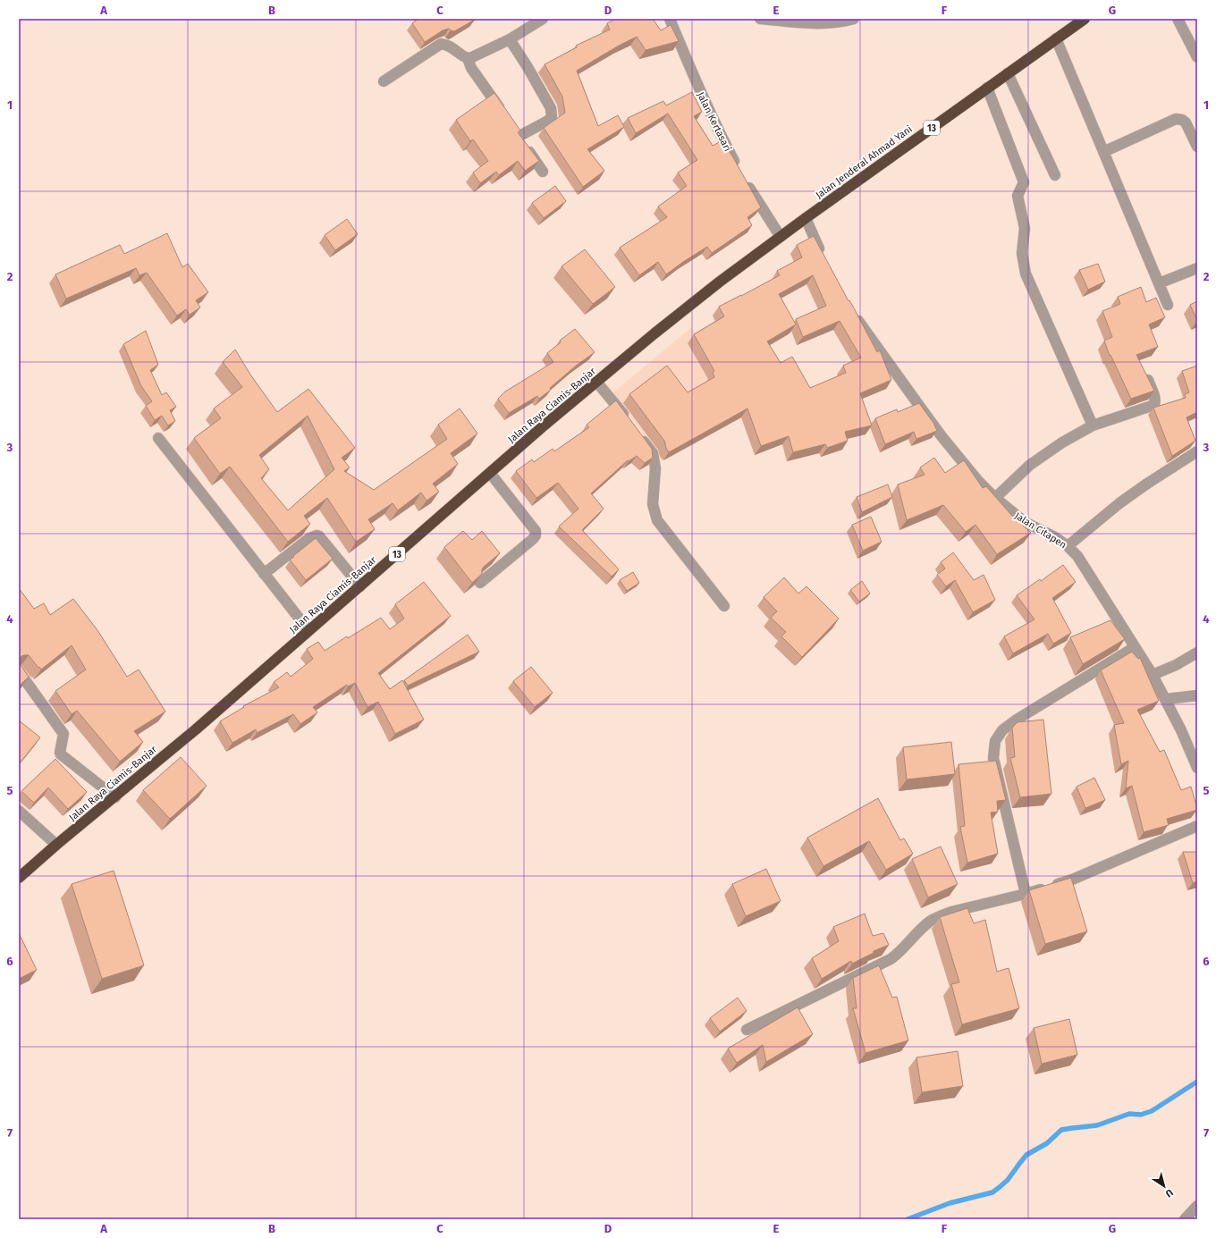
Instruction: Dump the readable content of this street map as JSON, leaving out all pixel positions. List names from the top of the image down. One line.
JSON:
{"streets":{"highway":["13","Jalan Jenderal Ahmad Yani","Jalan Raya Ciamis-Banjar"],"street":["Jalan Kertasari","Jalan Citapen"]},"crossings":[["Jalan Jenderal Ahmad Yani","Jalan Raya Ciamis-Banjar"]],"north":"bottom right","grid":{"columns":["A","B","C","D","E","F","G"],"rows":["1","2","3","4","5","6","7"]}}
